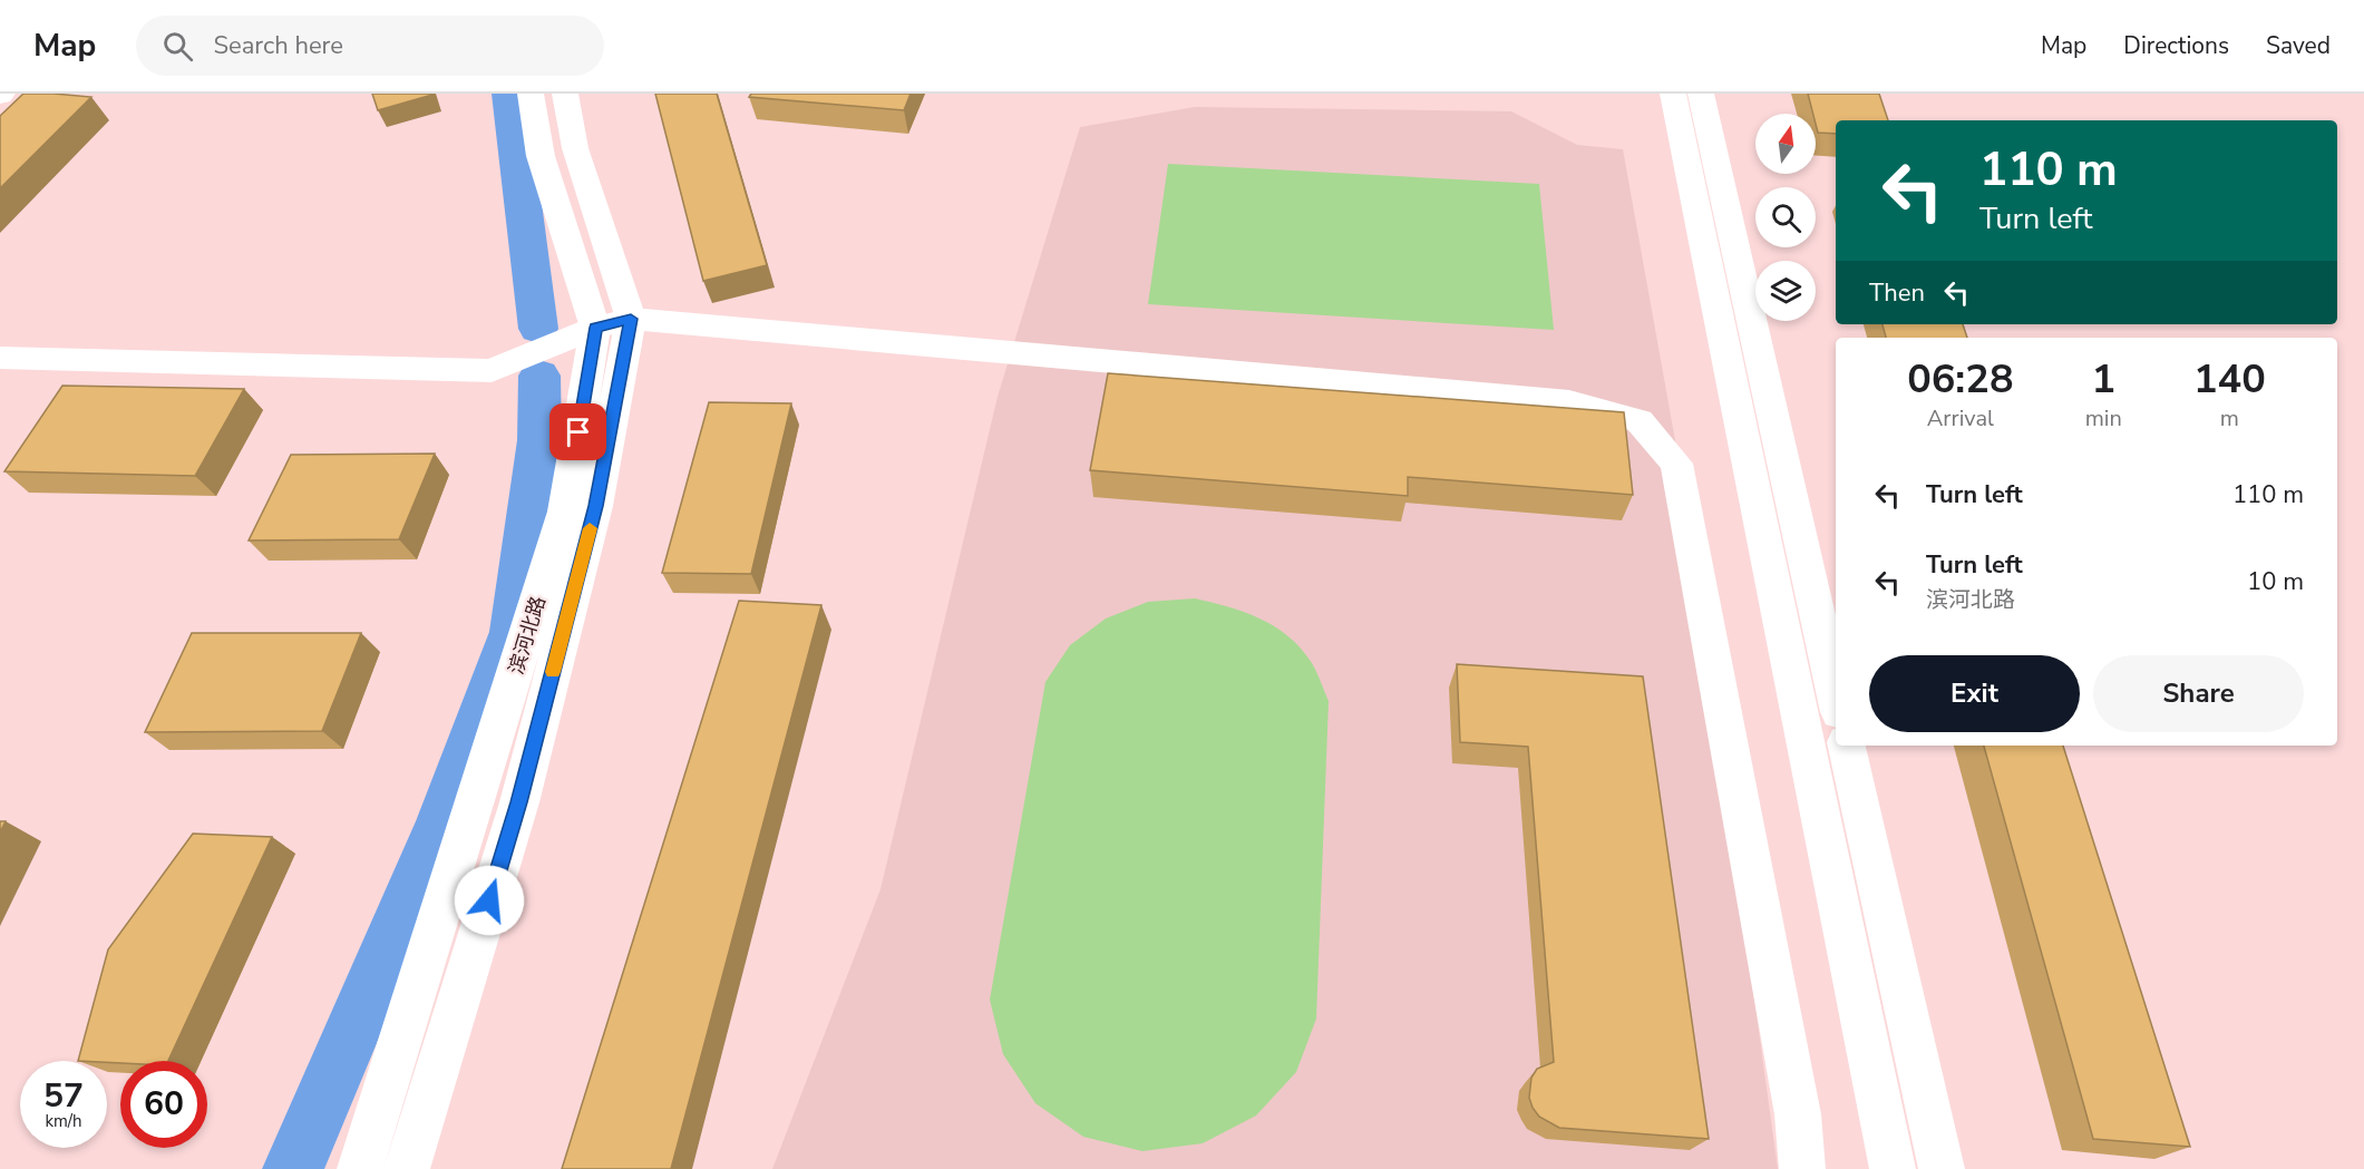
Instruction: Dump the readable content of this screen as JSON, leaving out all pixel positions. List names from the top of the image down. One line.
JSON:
{"streets":{"main road":["滨河北路"]},"north":"top","page":{"header":"Map","search":"Search here","nav":["Map","Directions","Saved"],"turn":["110 m","Turn left"],"then":"Then","eta":["06:28","Arrival","1","min","140","m"],"list":[{"name":"Turn left","value":"110 m"},{"name":"Turn left","note":"滨河北路","value":"10 m"}],"buttons":["Exit","Share"],"speed":"57 km/h","limit":"60"}}
